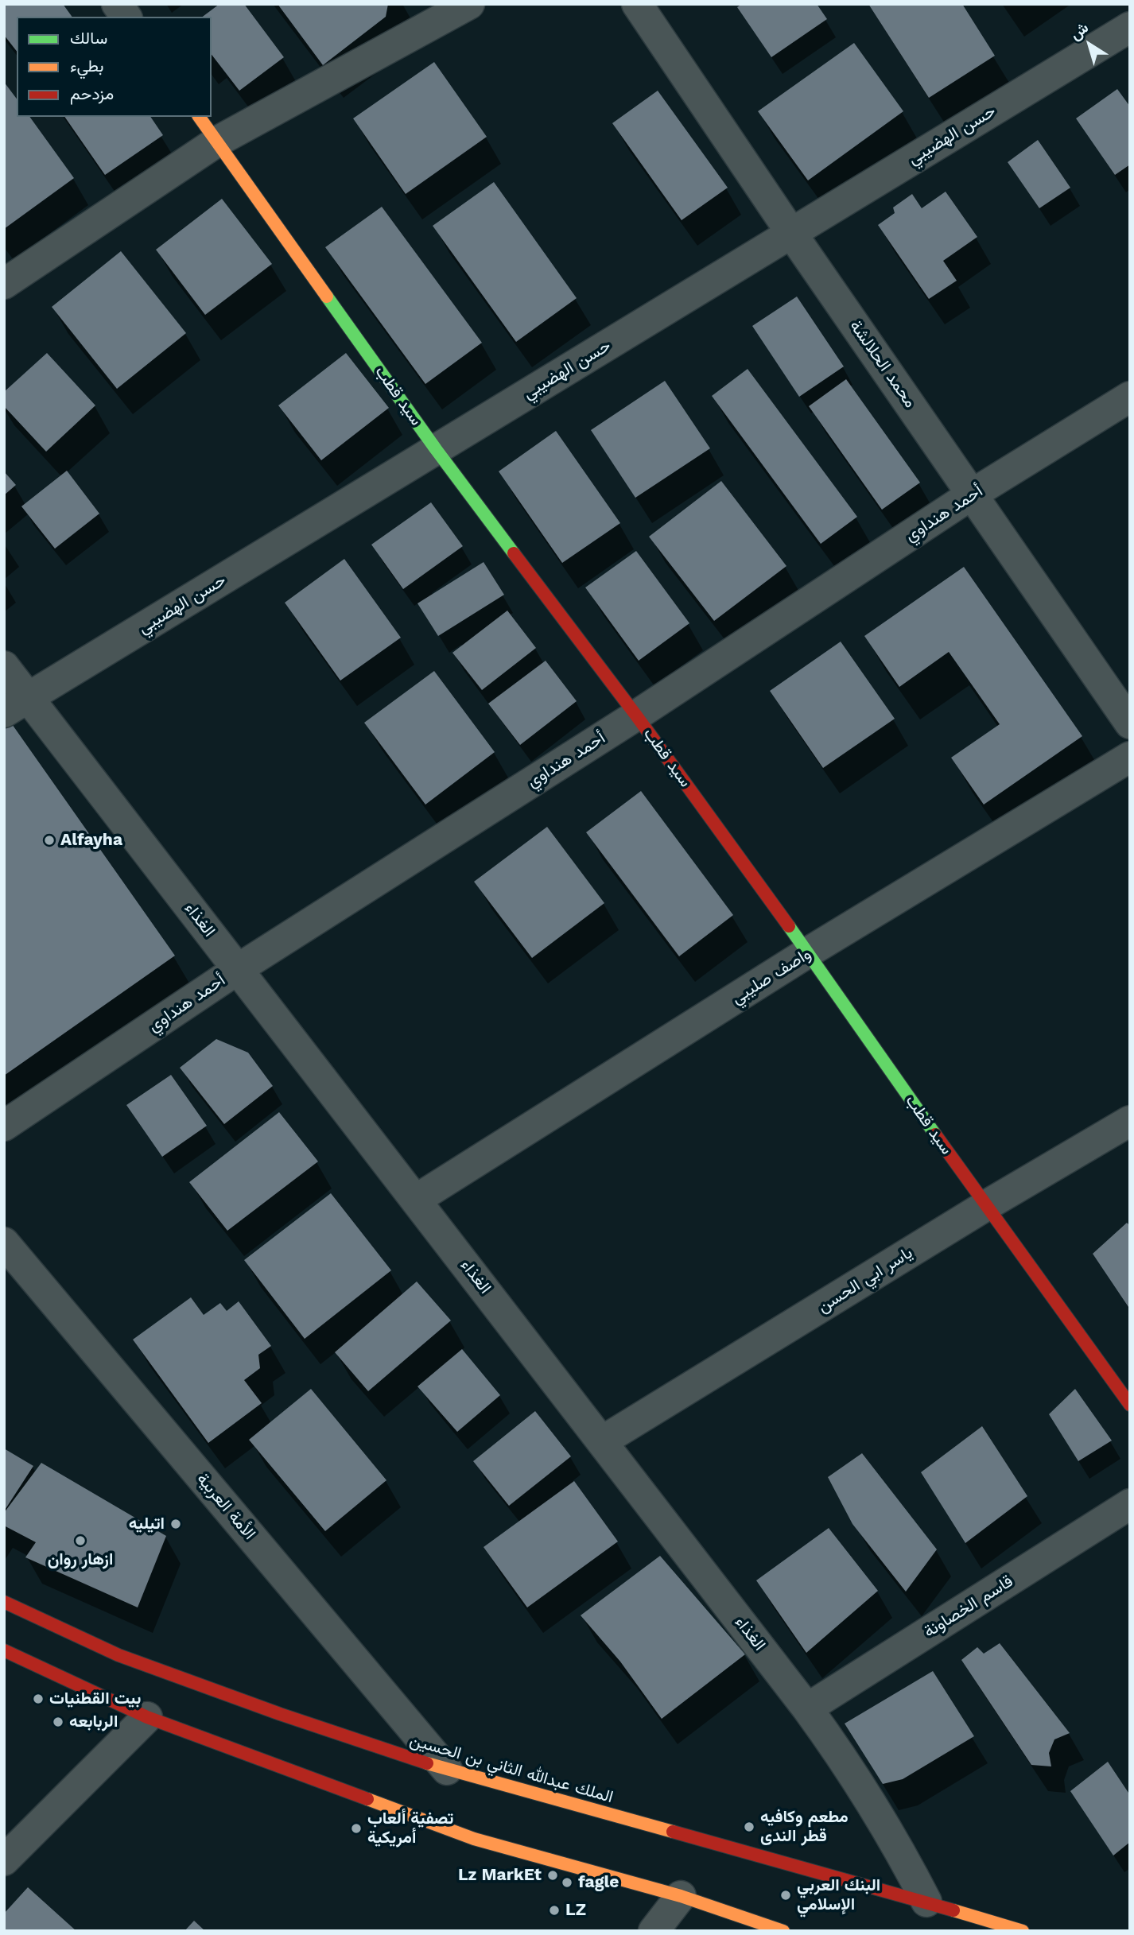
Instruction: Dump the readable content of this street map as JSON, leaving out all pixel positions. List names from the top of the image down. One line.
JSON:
{"streets":{"main road":["سيد قطب","الملك عبدالله الثاني بن الحسين"],"street":["حسن الهضيبي","محمد الحلالشة","أحمد هنداوي","الغذاء","واصف صليبي","ياسر ابي الحسن","الأمة العربية","قاسم الخصاونة"]},"crossings":[["حسن الهضيبي","محمد الحلالشة"],["حسن الهضيبي","سيد قطب"],["حسن الهضيبي","الغذاء"],["محمد الحلالشة","أحمد هنداوي"],["سيد قطب","أحمد هنداوي"],["سيد قطب","واصف صليبي"],["سيد قطب","ياسر ابي الحسن"],["أحمد هنداوي","الغذاء"],["الغذاء","واصف صليبي"],["الغذاء","ياسر ابي الحسن"],["الغذاء","قاسم الخصاونة"],["الغذاء","الملك عبدالله الثاني بن الحسين"],["الأمة العربية","الملك عبدالله الثاني بن الحسين"]],"places":["Alfayha","اتيليه","ازهار روان","بيت القطنيات","الربابعه","مطعم وكافيه قطر الندى","تصفية ألعاب أمريكية","Lz MarkEt","fagle","البنك العربي الإسلامي","LZ"],"legend":["سالك","بطيء","مزدحم"],"north":"top left"}
